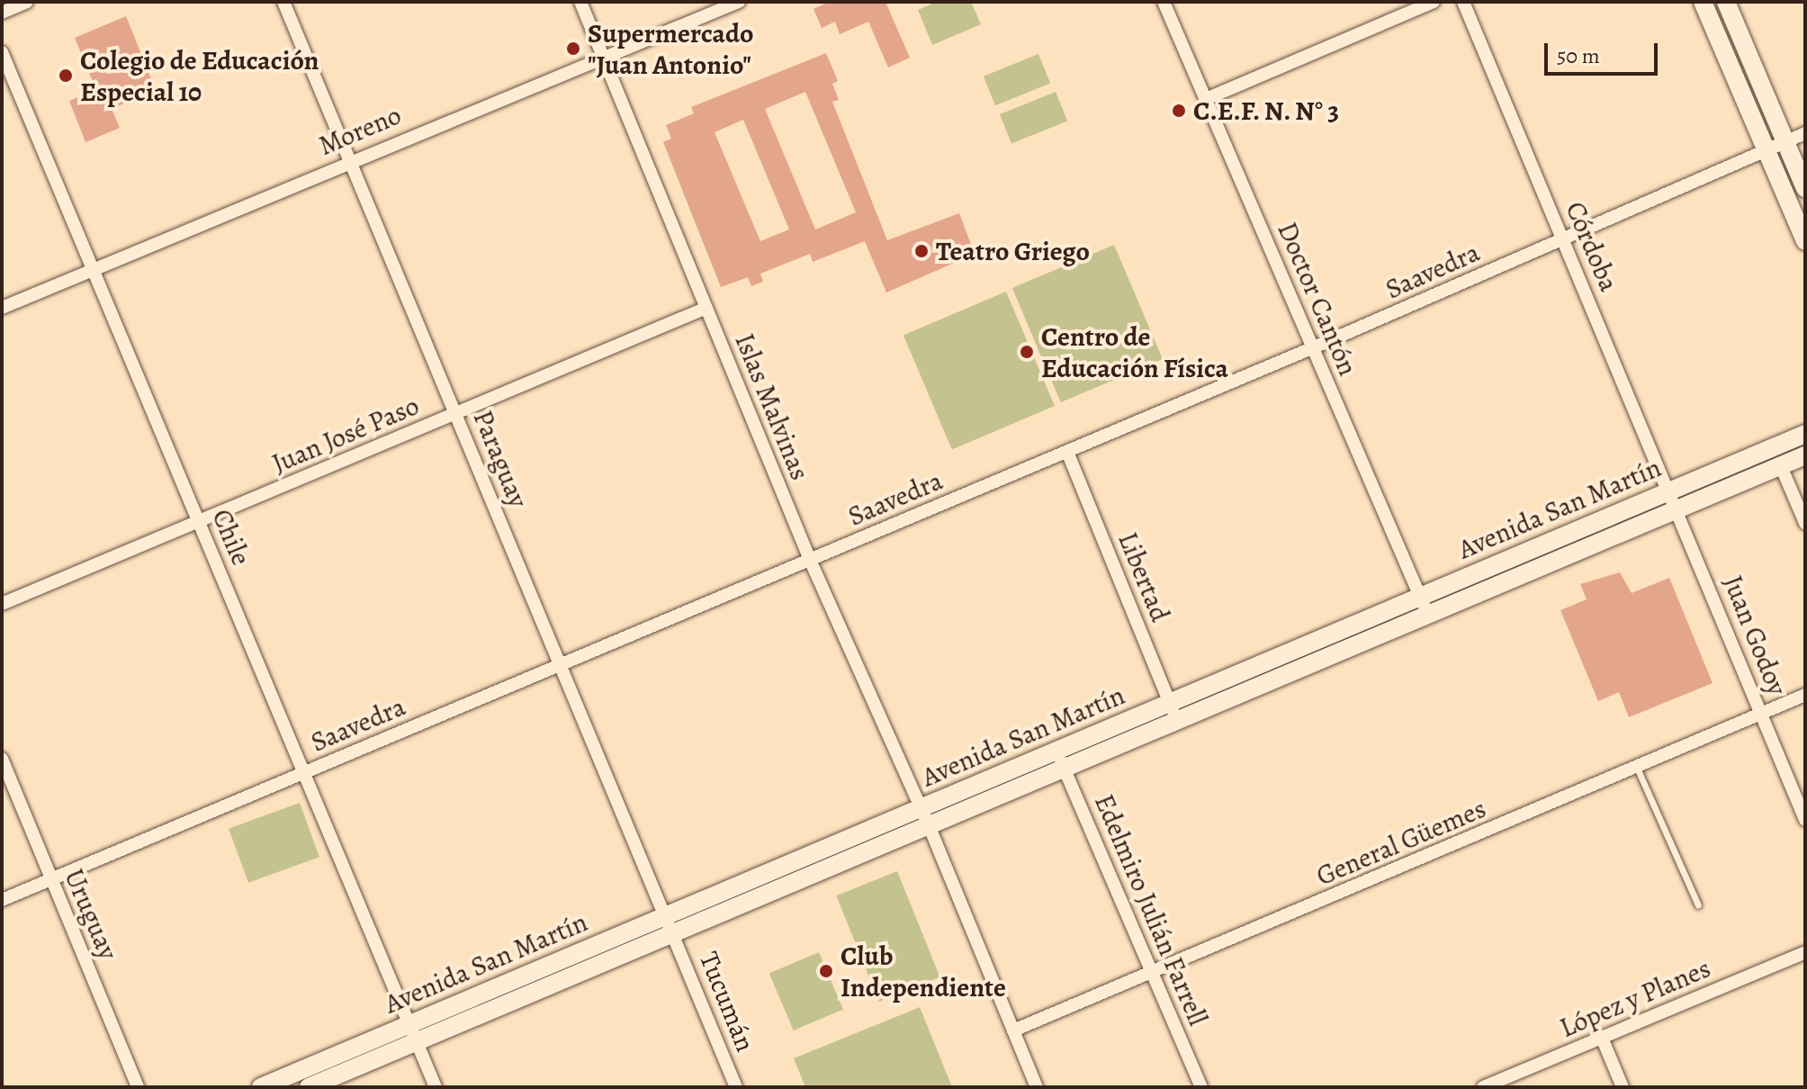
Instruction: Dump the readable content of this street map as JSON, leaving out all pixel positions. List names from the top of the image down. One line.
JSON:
{"streets":{"main road":["Avenida San Martín"],"street":["Moreno","Córdoba","Saavedra","Doctor Cantón","Islas Malvinas","Juan José Paso","Paraguay","Chile","Libertad","Juan Godoy","General Güemes","Edelmiro Julián Farrell","Uruguay","López y Planes","Tucumán"]},"crossings":[["Moreno","Islas Malvinas"],["Moreno","Paraguay"],["Moreno","Chile"],["Córdoba","Saavedra"],["Córdoba","Avenida San Martín"],["Córdoba","Juan Godoy"],["Saavedra","Doctor Cantón"],["Saavedra","Islas Malvinas"],["Saavedra","Paraguay"],["Saavedra","Chile"],["Saavedra","Libertad"],["Saavedra","Uruguay"],["Doctor Cantón","Avenida San Martín"],["Islas Malvinas","Juan José Paso"],["Islas Malvinas","Avenida San Martín"],["Islas Malvinas","General Güemes"],["Juan José Paso","Paraguay"],["Juan José Paso","Chile"],["Paraguay","Avenida San Martín"],["Paraguay","Tucumán"],["Avenida San Martín","Chile"],["Avenida San Martín","Libertad"],["Avenida San Martín","Juan Godoy"],["Avenida San Martín","Edelmiro Julián Farrell"],["Avenida San Martín","Tucumán"],["Juan Godoy","General Güemes"],["General Güemes","Edelmiro Julián Farrell"]],"places":["Supermercado \"Juan Antonio\"","Colegio de Educación Especial 10","C.E.F. N. N° 3","Teatro Griego","Centro de Educación Física","Club Independiente"],"scale_bar":"50 m"}
